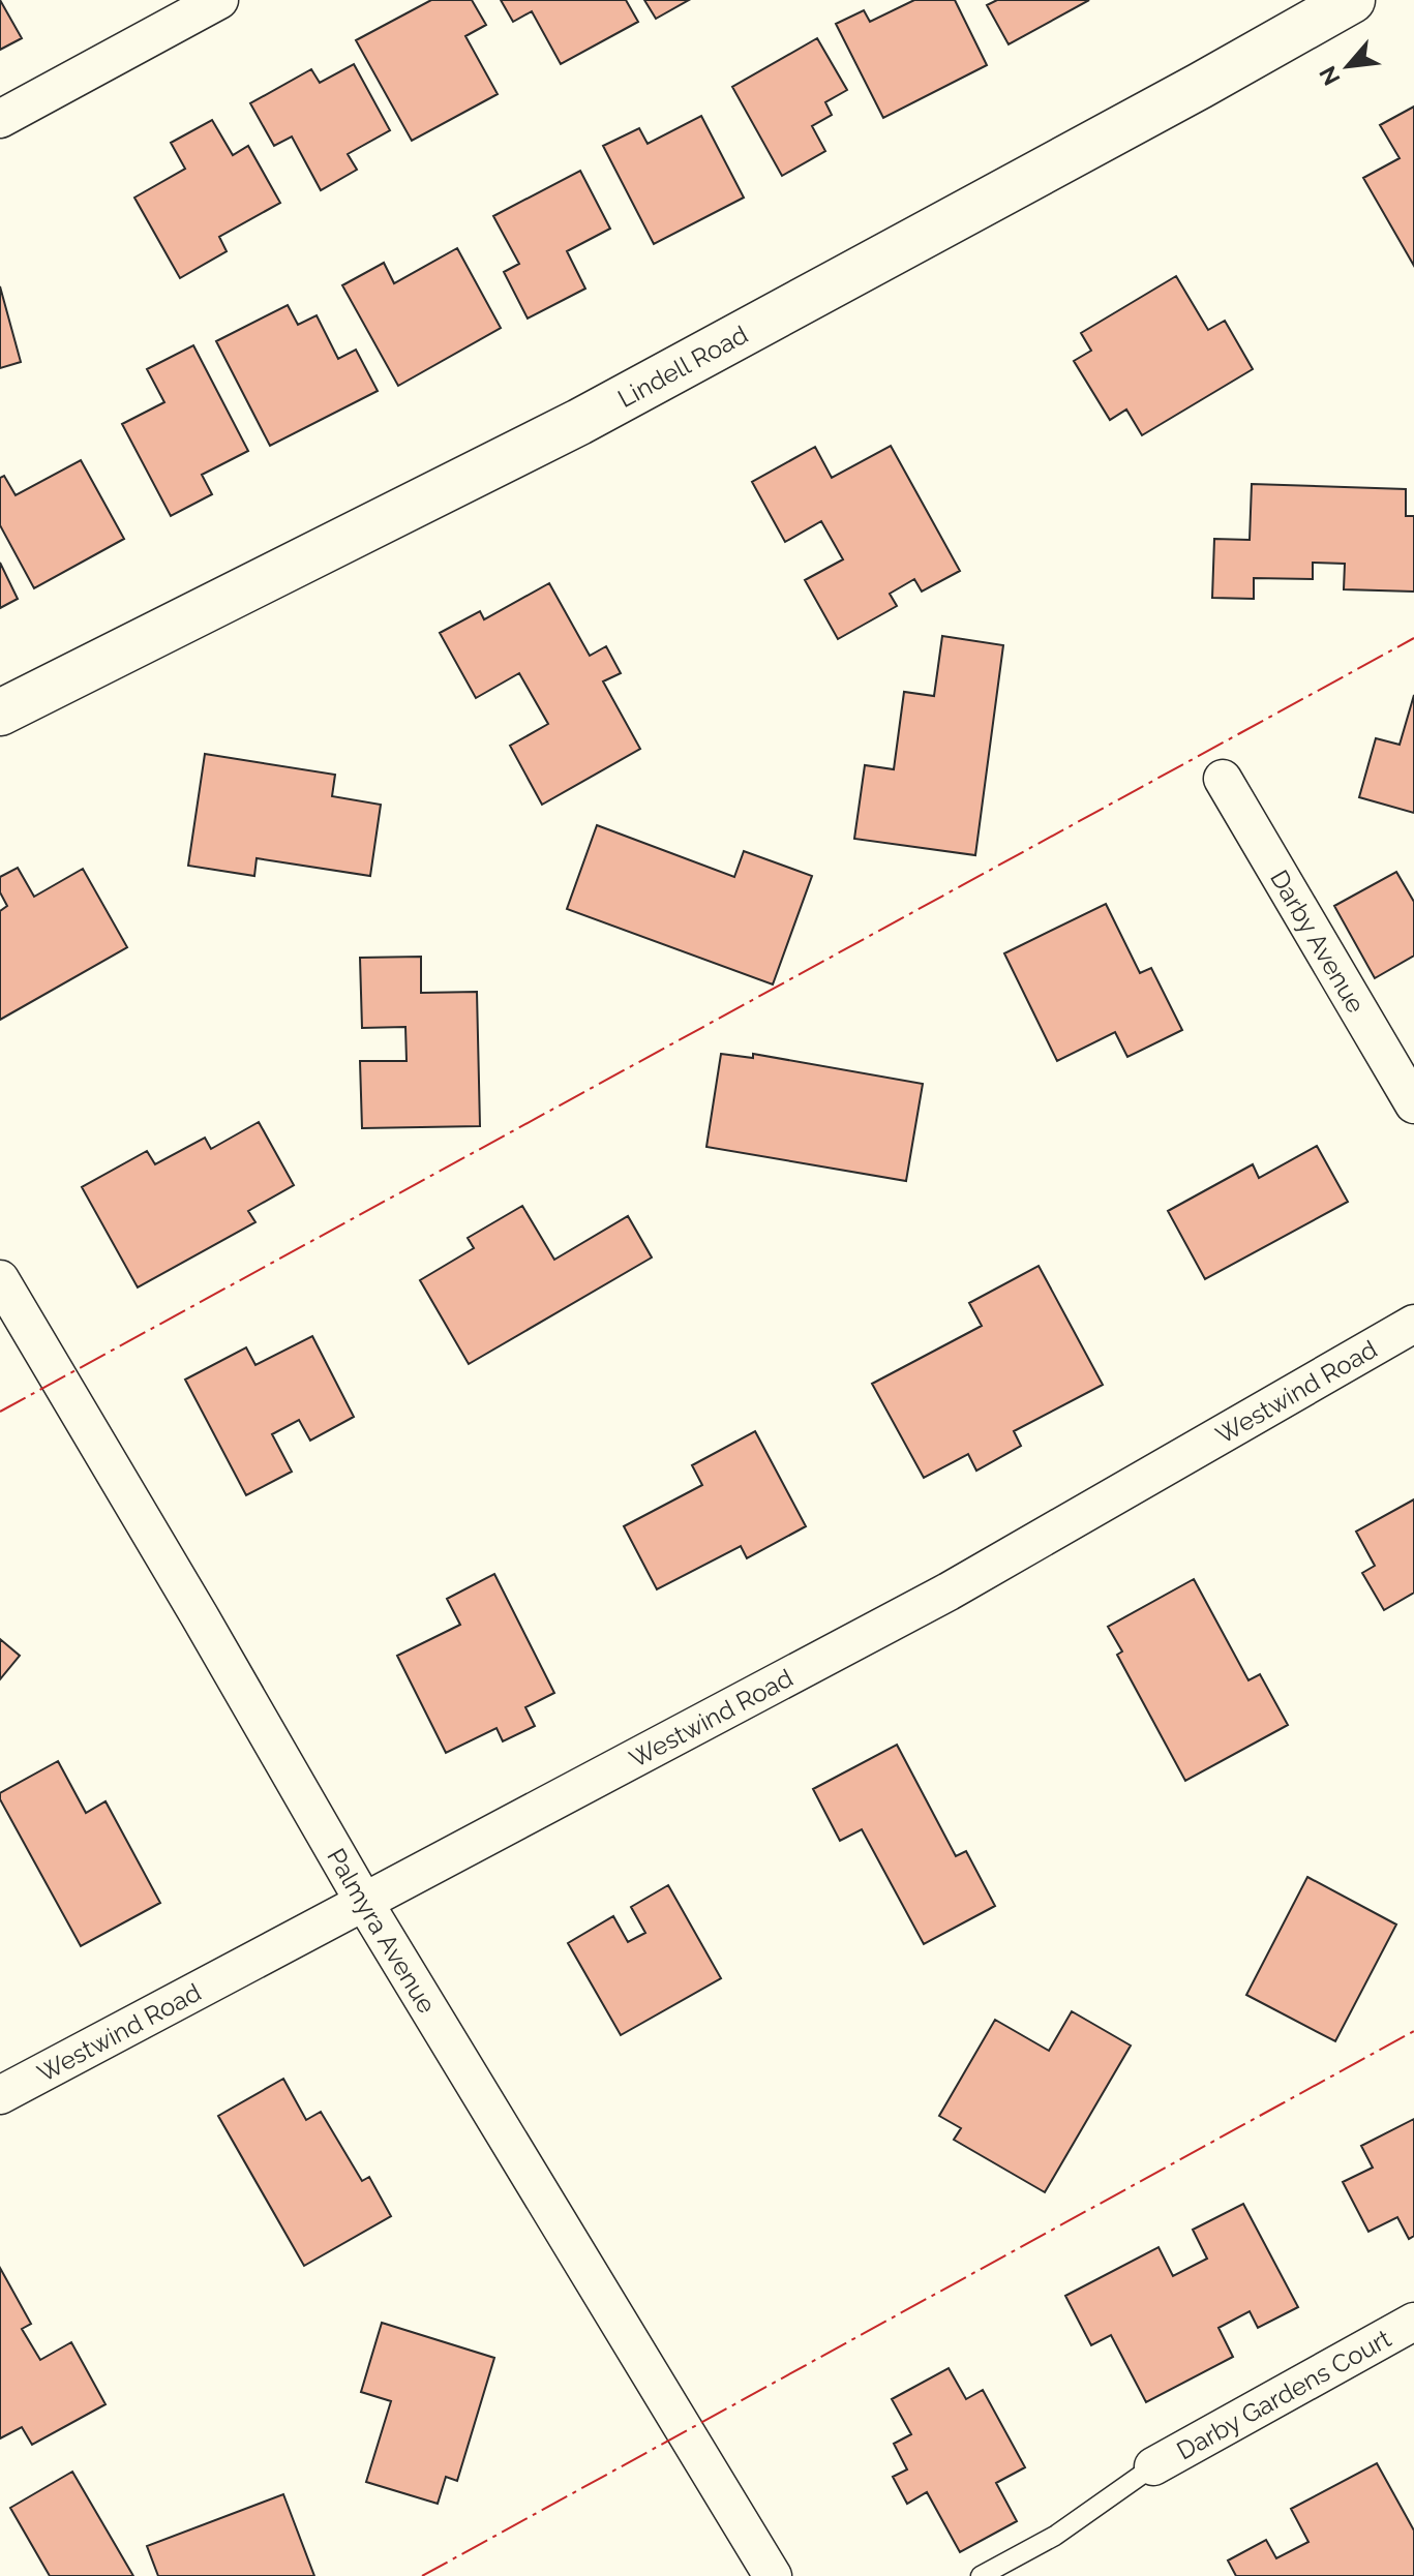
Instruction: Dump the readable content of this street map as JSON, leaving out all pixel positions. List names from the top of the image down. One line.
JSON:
{"streets":{"street":["Lindell Road","Darby Avenue","Westwind Road","Palmyra Avenue","Darby Gardens Court"]},"crossings":[["Westwind Road","Palmyra Avenue"]],"north":"bottom left"}
